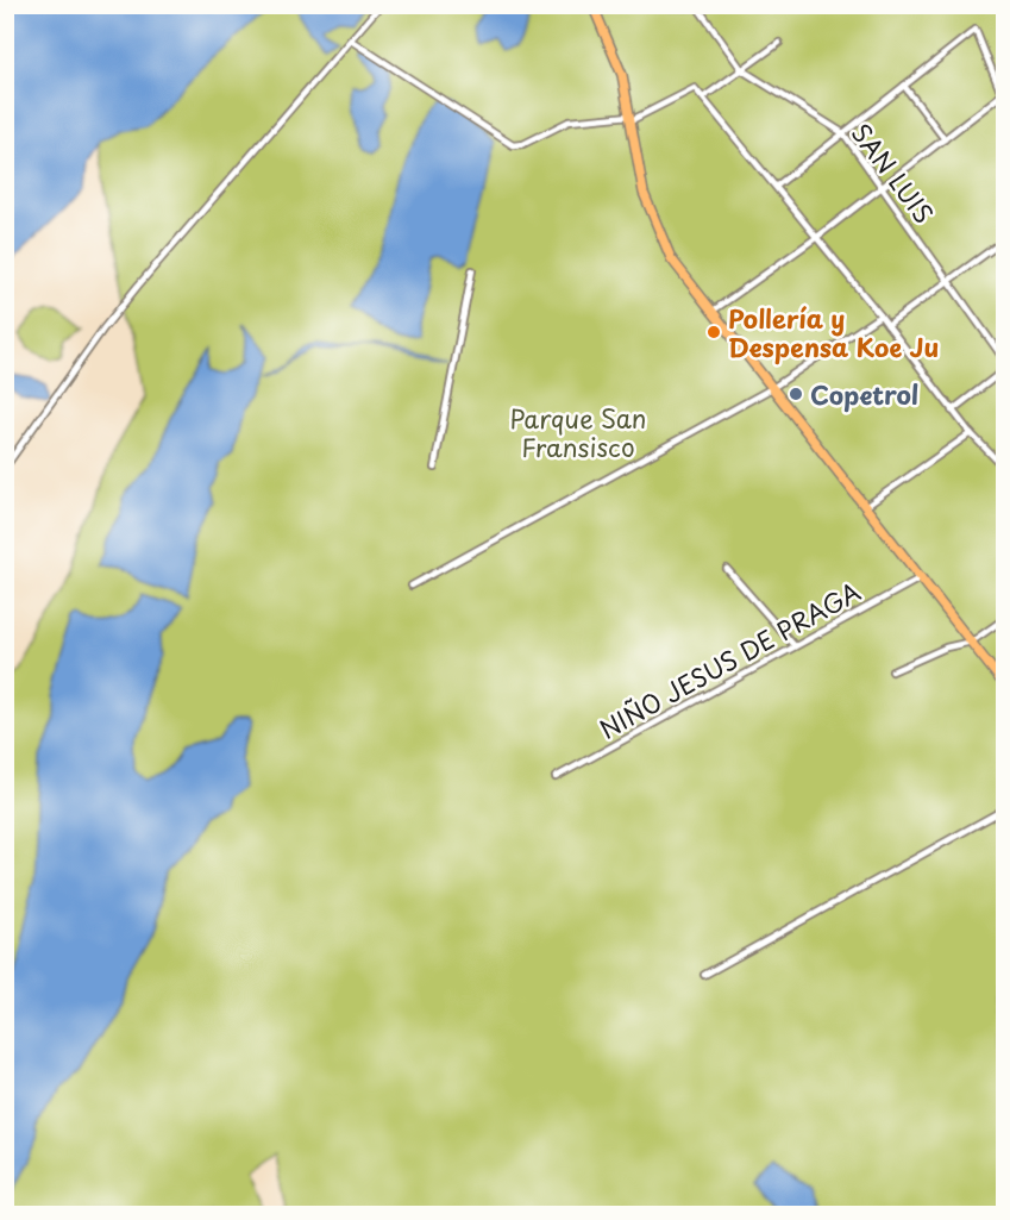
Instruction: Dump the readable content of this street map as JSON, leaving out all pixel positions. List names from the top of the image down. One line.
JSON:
{"streets":{"street":["SAN LUIS","NIÑO JESUS DE PRAGA"]},"parks":["Parque San Fransisco"],"places":["Pollería y Despensa Koe Ju","Copetrol"]}
